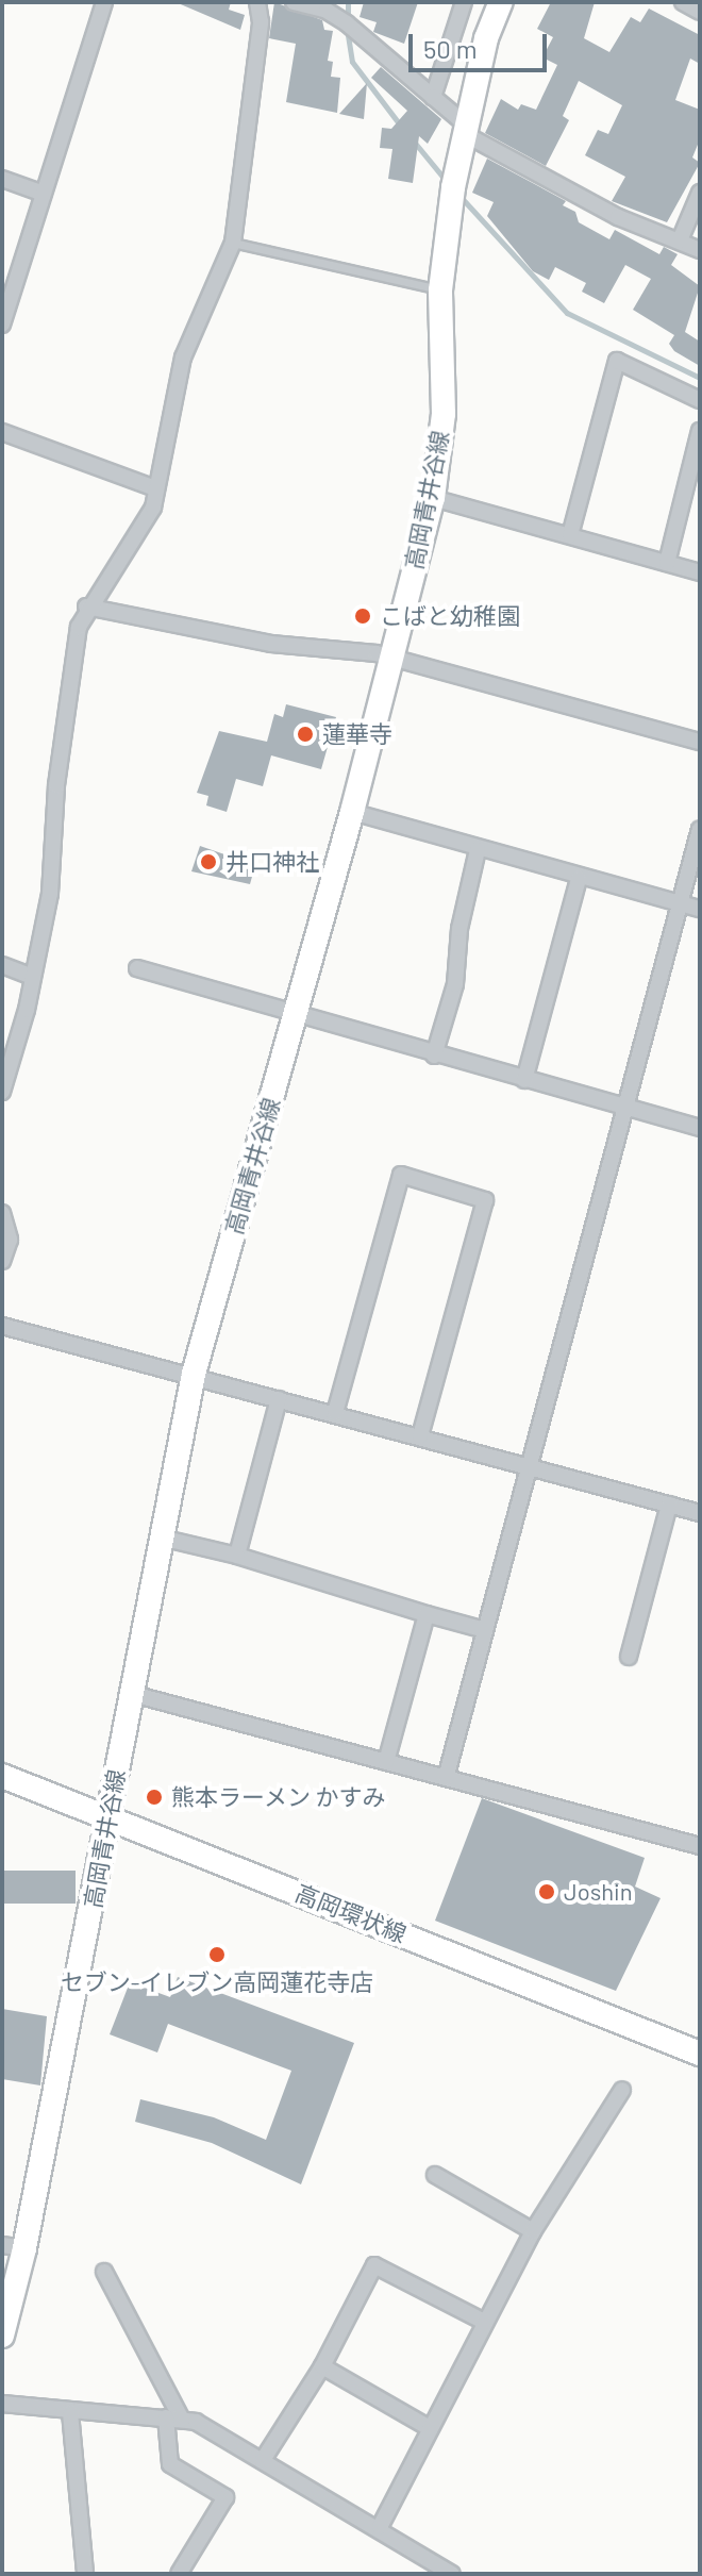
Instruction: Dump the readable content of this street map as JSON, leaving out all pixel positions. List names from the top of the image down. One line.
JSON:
{"streets":{"main road":["高岡青井谷線","高岡環状線"]},"crossings":[["高岡青井谷線","高岡環状線"]],"places":["こばと幼稚園","蓮華寺","井口神社","熊本ラーメン かすみ","Joshin","セブン-イレブン高岡蓮花寺店"],"scale_bar":"50 m"}
